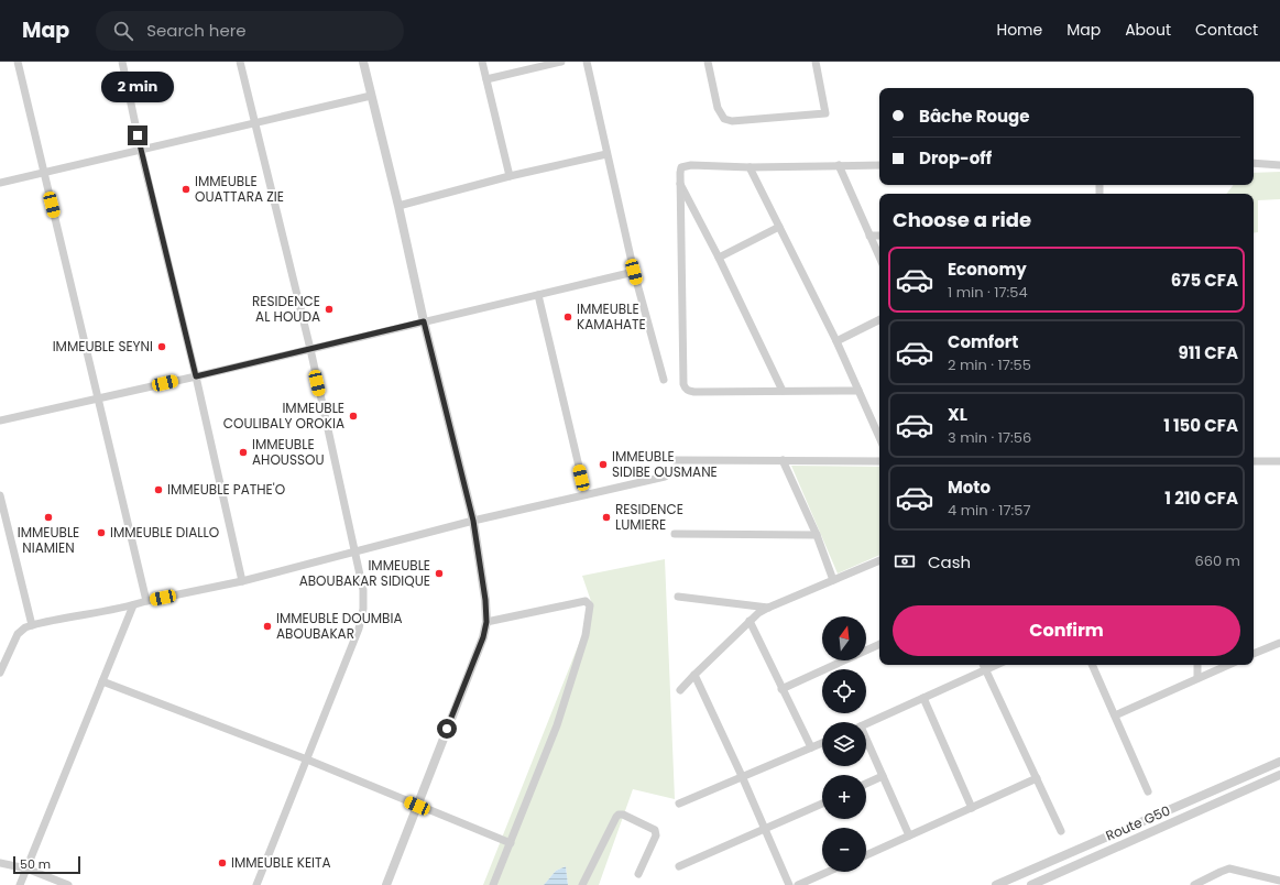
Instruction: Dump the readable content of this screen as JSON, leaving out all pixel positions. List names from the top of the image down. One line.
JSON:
{"streets":{"street":["Route G50"]},"places":["IMMEUBLE OUATTARA ZIE","RESIDENCE AL HOUDA","IMMEUBLE KAMAHATE","IMMEUBLE SEYNI","IMMEUBLE COULIBALY OROKIA","IMMEUBLE AHOUSSOU","IMMEUBLE SIDIBE OUSMANE","IMMEUBLE PATHE'O","IMMEUBLE NIAMIEN","RESIDENCE LUMIERE","IMMEUBLE DIALLO","IMMEUBLE ABOUBAKAR SIDIQUE","IMMEUBLE DOUMBIA ABOUBAKAR","IMMEUBLE KEITA"],"scale_bar":"50 m","north":"top","page":{"header":"Map","search":"Search here","nav":["Home","Map","About","Contact"],"bubble":"2 min","banner":["Bâche Rouge","Drop-off"],"heading":"Choose a ride","list":[{"name":"Economy","note":"1 min · 17:54","value":"675 CFA"},{"name":"Comfort","note":"2 min · 17:55","value":"911 CFA"},{"name":"XL","note":"3 min · 17:56","value":"1 150 CFA"},{"name":"Moto","note":"4 min · 17:57","value":"1 210 CFA"}],"pay":["Cash","660 m"],"buttons":"Confirm","map_buttons":["+","−"],"scale":"50 m"}}
